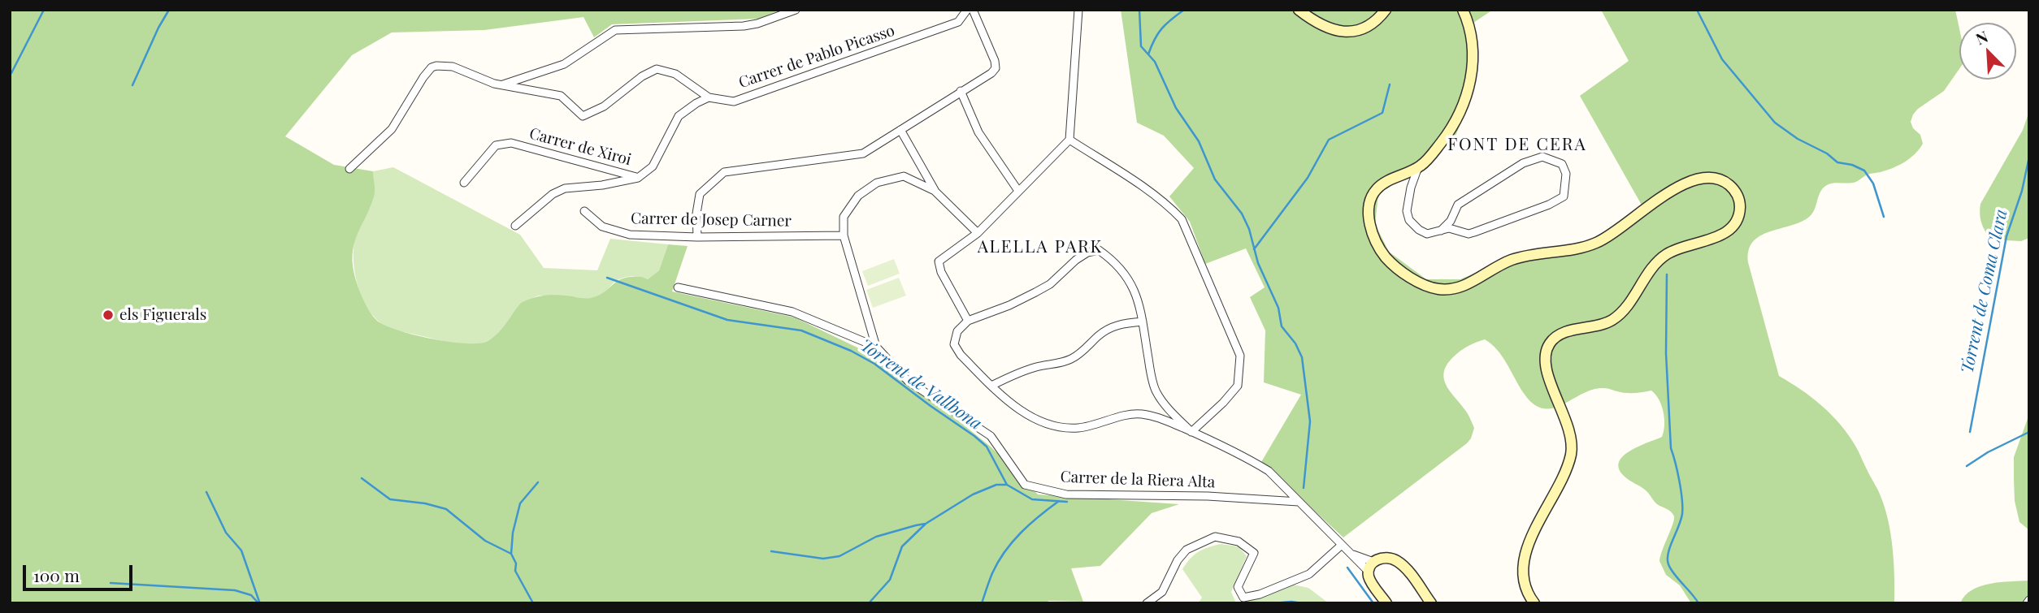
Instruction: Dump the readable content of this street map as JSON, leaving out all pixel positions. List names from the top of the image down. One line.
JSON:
{"streets":{"street":["Carrer de Pablo Picasso","Carrer de Xiroi","Carrer de Josep Carner","Carrer de la Riera Alta"]},"crossings":[["Carrer de Josep Carner","Carrer de la Riera Alta"]],"districts":["FONT DE CERA","ALELLA PARK"],"water":["Torrent de Coma Clara","Torrent de Vallbona"],"places":["els Figuerals"],"scale_bar":"100 m","north":"top left"}
